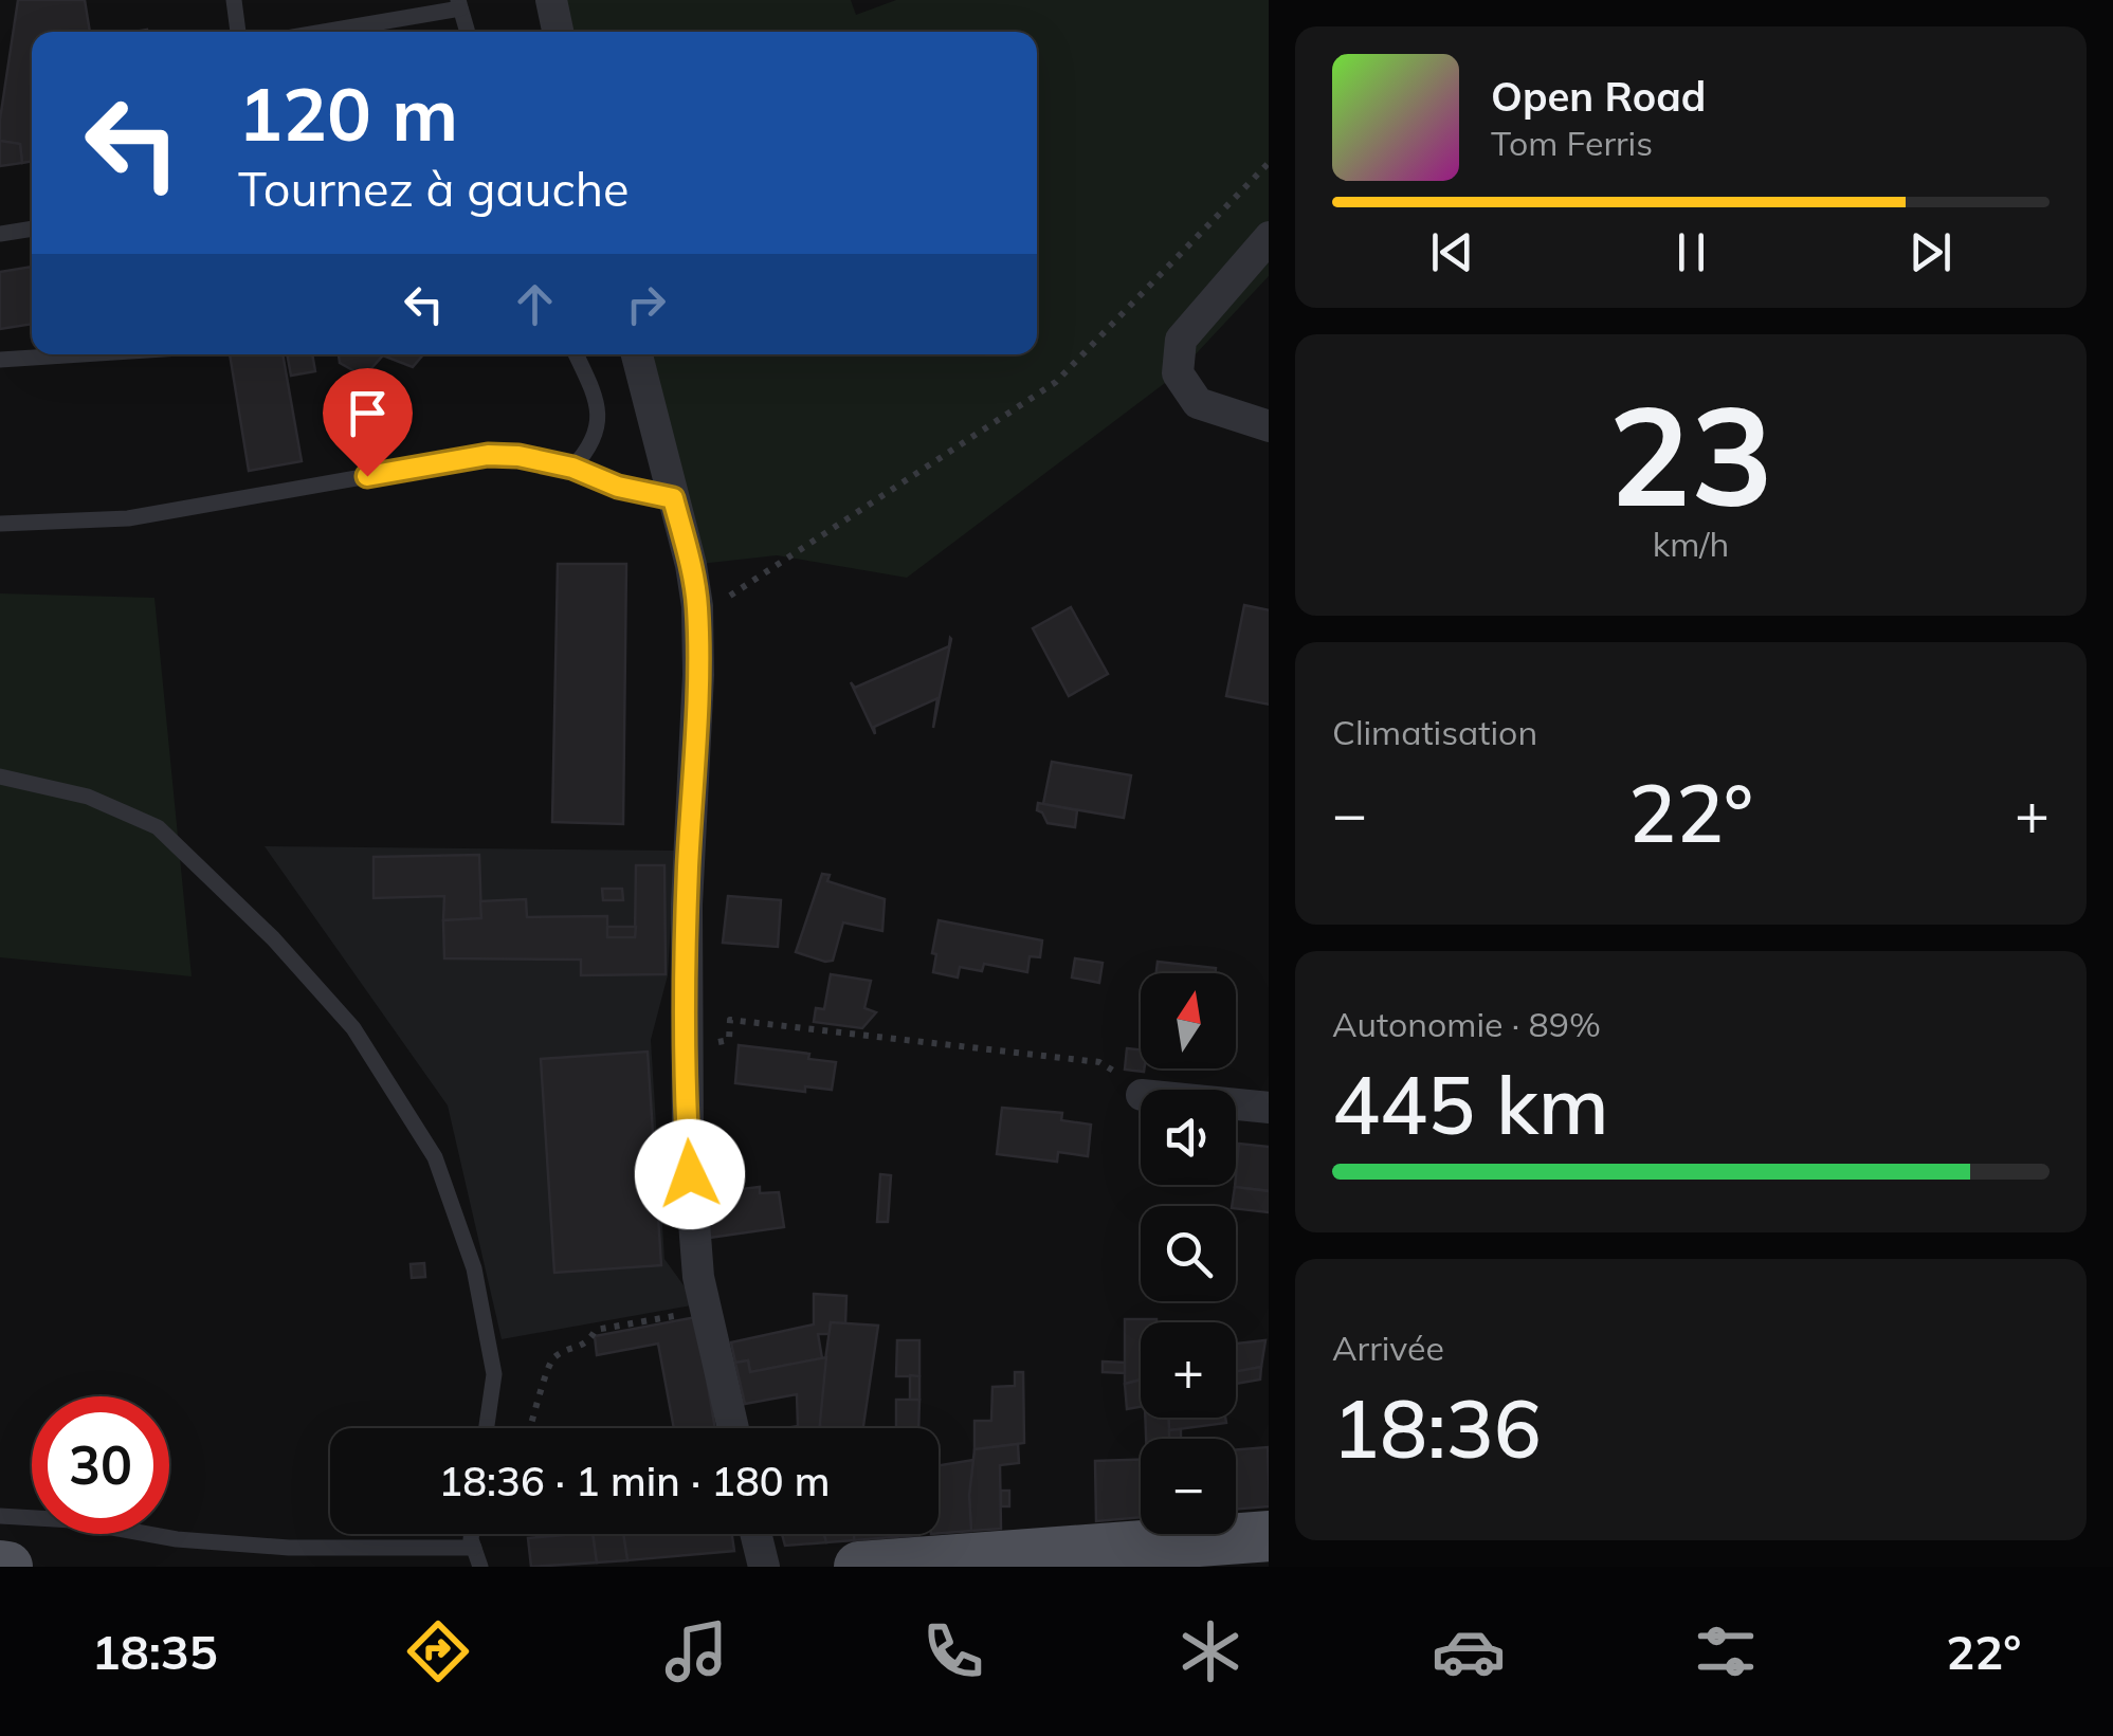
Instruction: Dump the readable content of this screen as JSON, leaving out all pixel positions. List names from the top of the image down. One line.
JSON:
{"north":"top","page":{"turn":["120 m","Tournez à gauche"],"song":["Open Road","Tom Ferris"],"tile":[["23","km/h"],"Climatisation",["Autonomie · 89%","445 km"],["Arrivée","18:36"]],"heat":["−","22°","+"],"map_buttons":["+","−"],"limit":"30","trip":"18:36 · 1 min · 180 m","tabs":["18:35","22°"]}}
